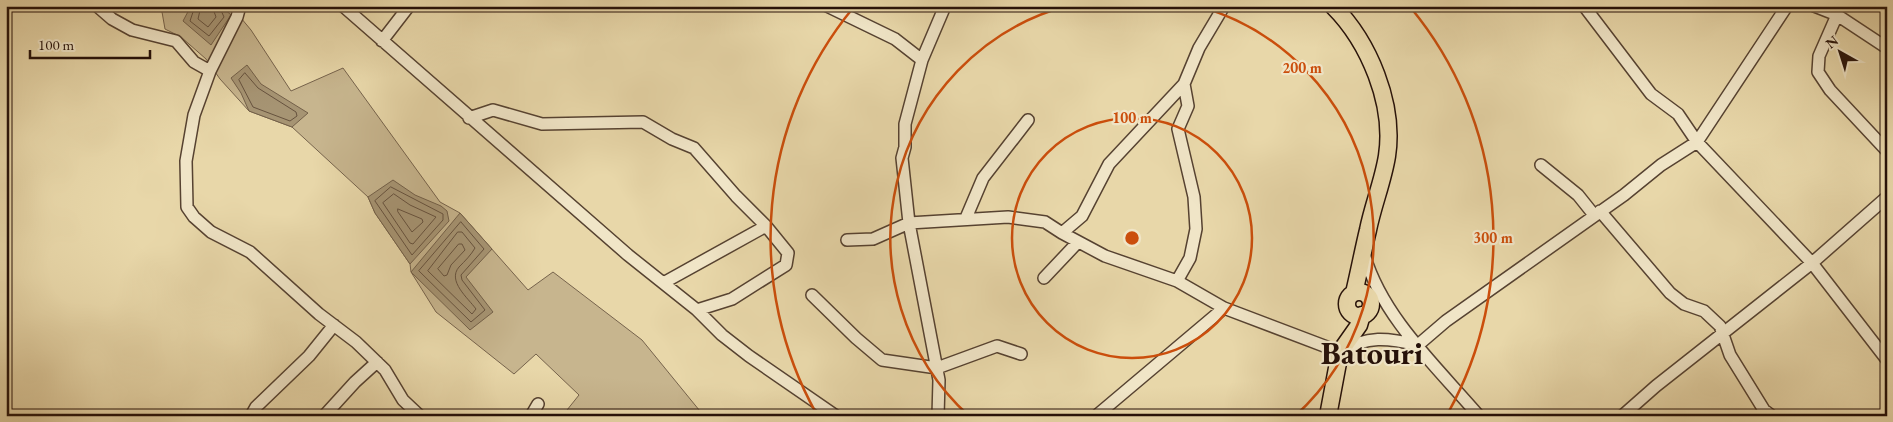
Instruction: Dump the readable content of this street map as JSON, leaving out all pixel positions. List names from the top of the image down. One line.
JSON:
{"districts":["Batouri"],"scale_bar":"100 m","north":"top left","rings":["200 m","100 m","300 m"]}
